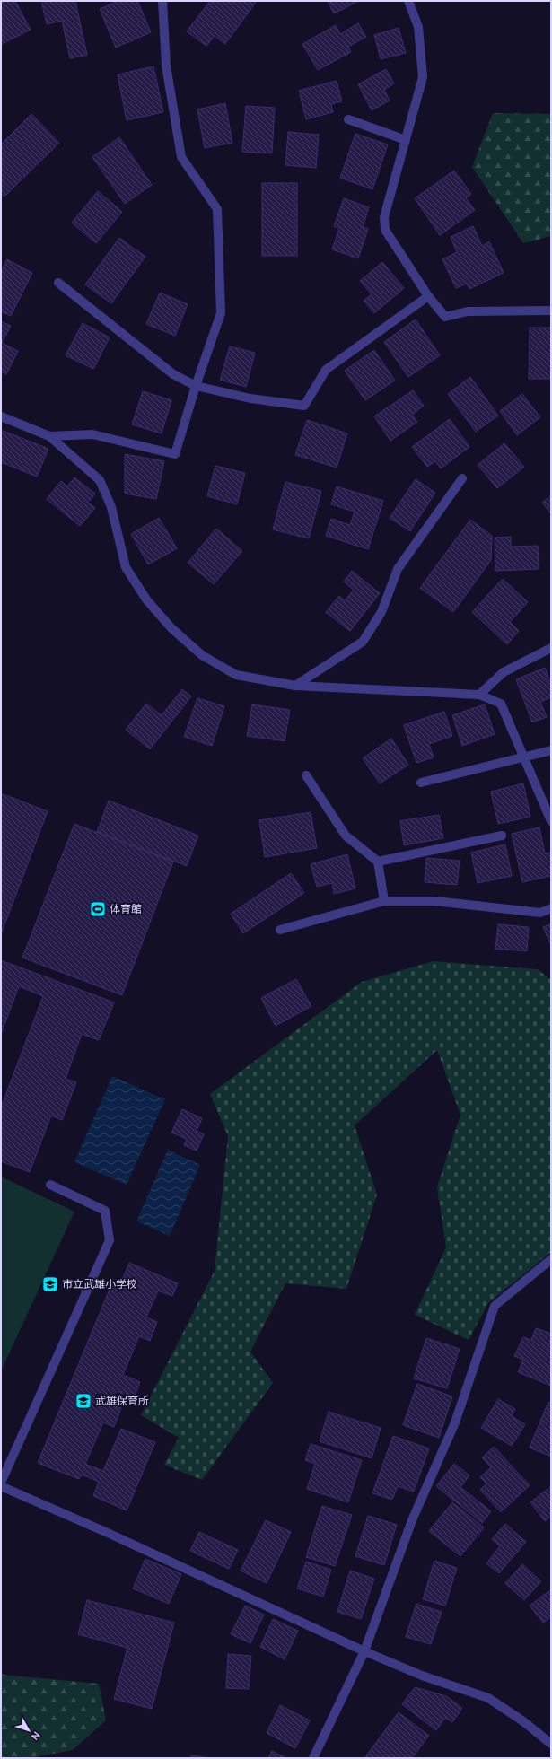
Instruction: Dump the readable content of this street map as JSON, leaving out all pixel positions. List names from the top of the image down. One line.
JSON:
{"places":{"sports":["体育館"],"school or university":["市立武雄小学校","武雄保育所"]},"north":"bottom right"}
